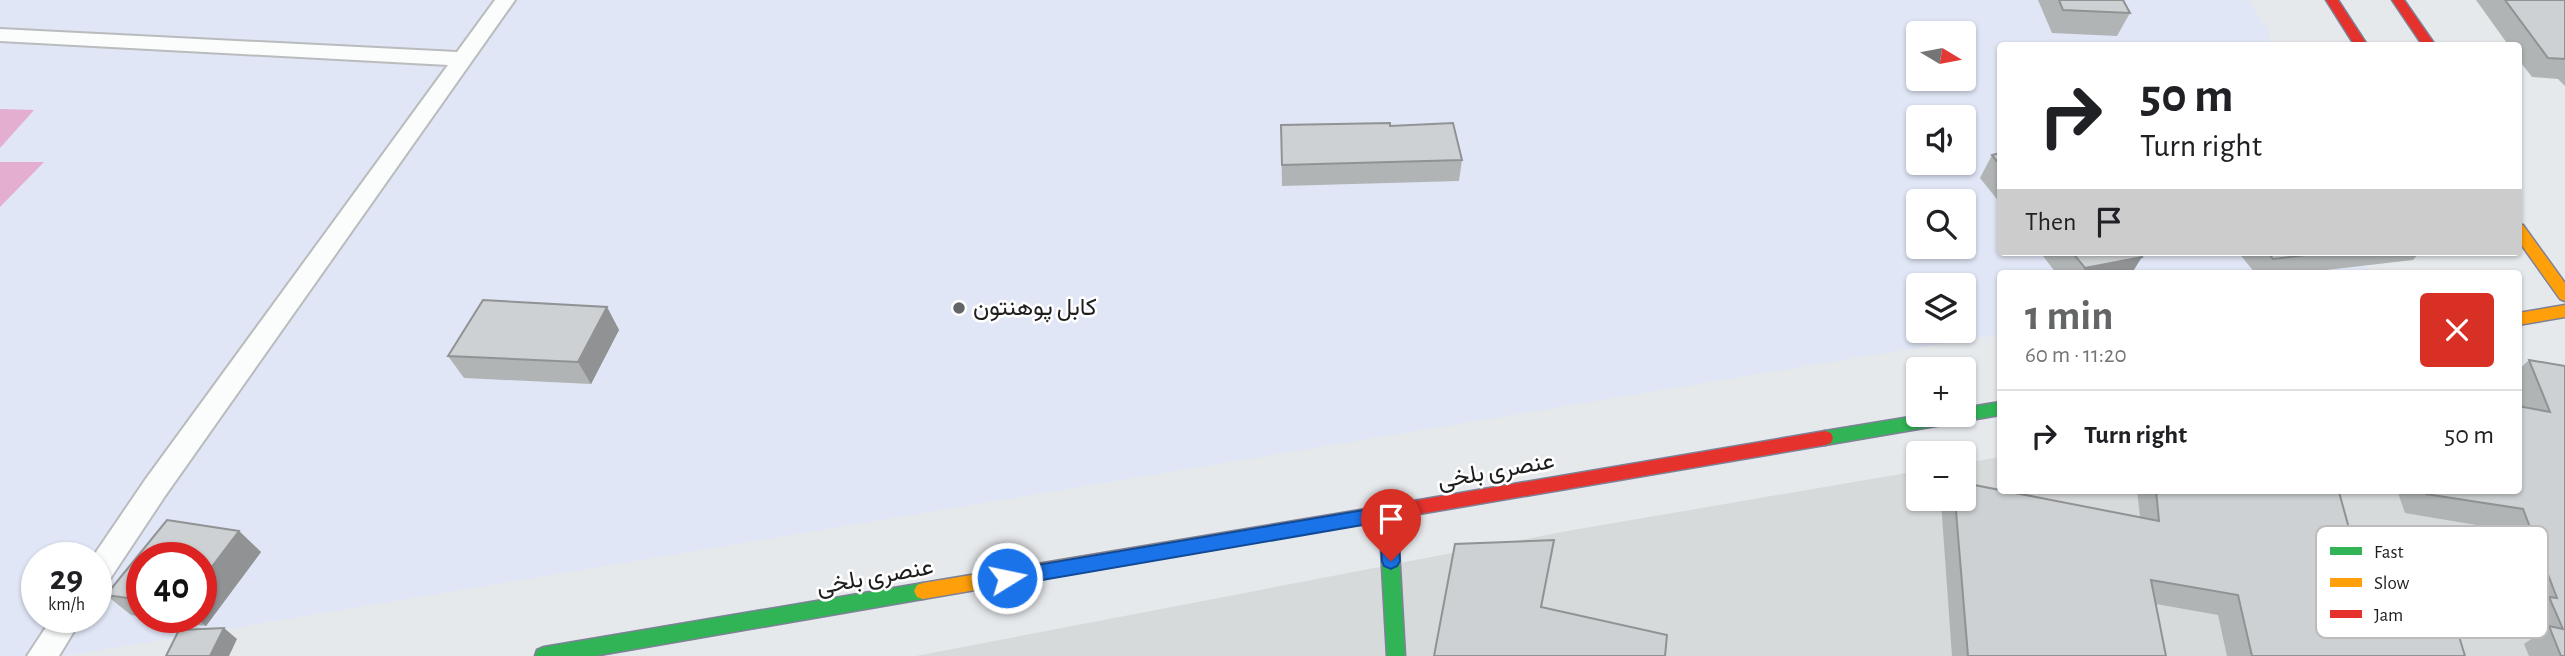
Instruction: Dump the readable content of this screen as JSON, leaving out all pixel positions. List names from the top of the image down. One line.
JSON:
{"streets":{"street":["عنصری بلخی"]},"places":["کابل پوهنتون"],"legend":["Fast","Slow","Jam"],"north":"right","page":{"map_buttons":["+","−"],"turn":["50 m","Turn right"],"then":"Then","heading":["1 min","60 m · 11:20"],"list":[{"name":"Turn right","value":"50 m"}],"speed":"29 km/h","limit":"40"}}
